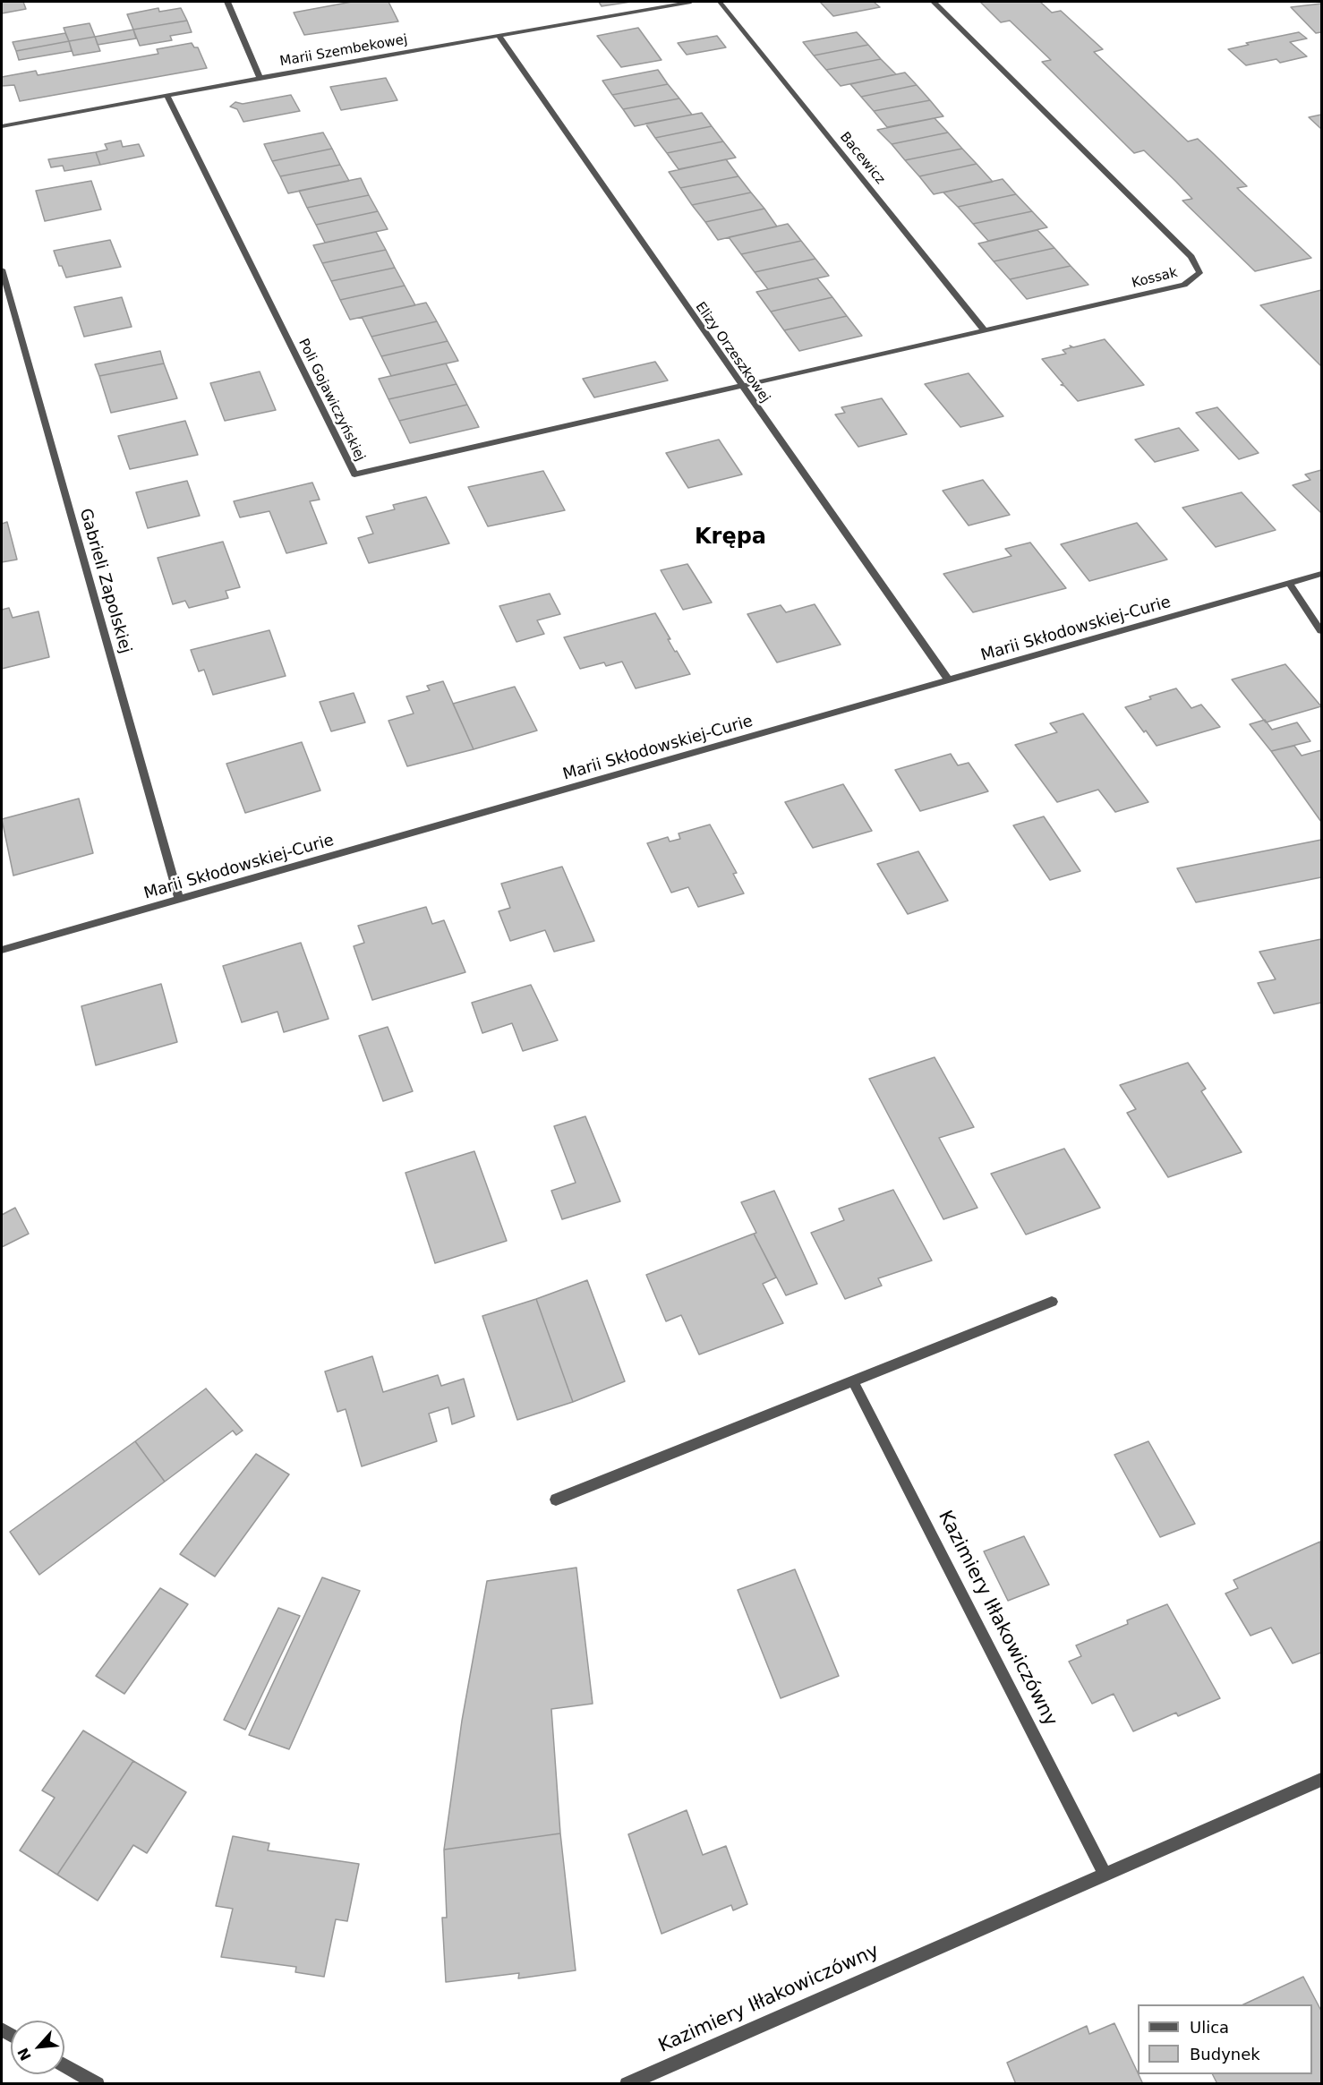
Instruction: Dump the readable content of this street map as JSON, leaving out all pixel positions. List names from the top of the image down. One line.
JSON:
{"streets":{"street":["Marii Szembekowej","Bacewicz","Kossak","Elizy Orzeszkowej","Poli Gojawiczyńskiej","Gabrieli Zapolskiej","Marii Skłodowskiej-Curie","Kazimiery Iłłakowiczówny"]},"crossings":[["Marii Szembekowej","Elizy Orzeszkowej"],["Marii Szembekowej","Poli Gojawiczyńskiej"],["Bacewicz","Kossak"],["Kossak","Elizy Orzeszkowej"],["Kossak","Poli Gojawiczyńskiej"],["Elizy Orzeszkowej","Poli Gojawiczyńskiej"],["Elizy Orzeszkowej","Marii Skłodowskiej-Curie"],["Gabrieli Zapolskiej","Marii Skłodowskiej-Curie"]],"districts":["Krępa"],"legend":["Ulica","Budynek"],"north":"bottom left"}
